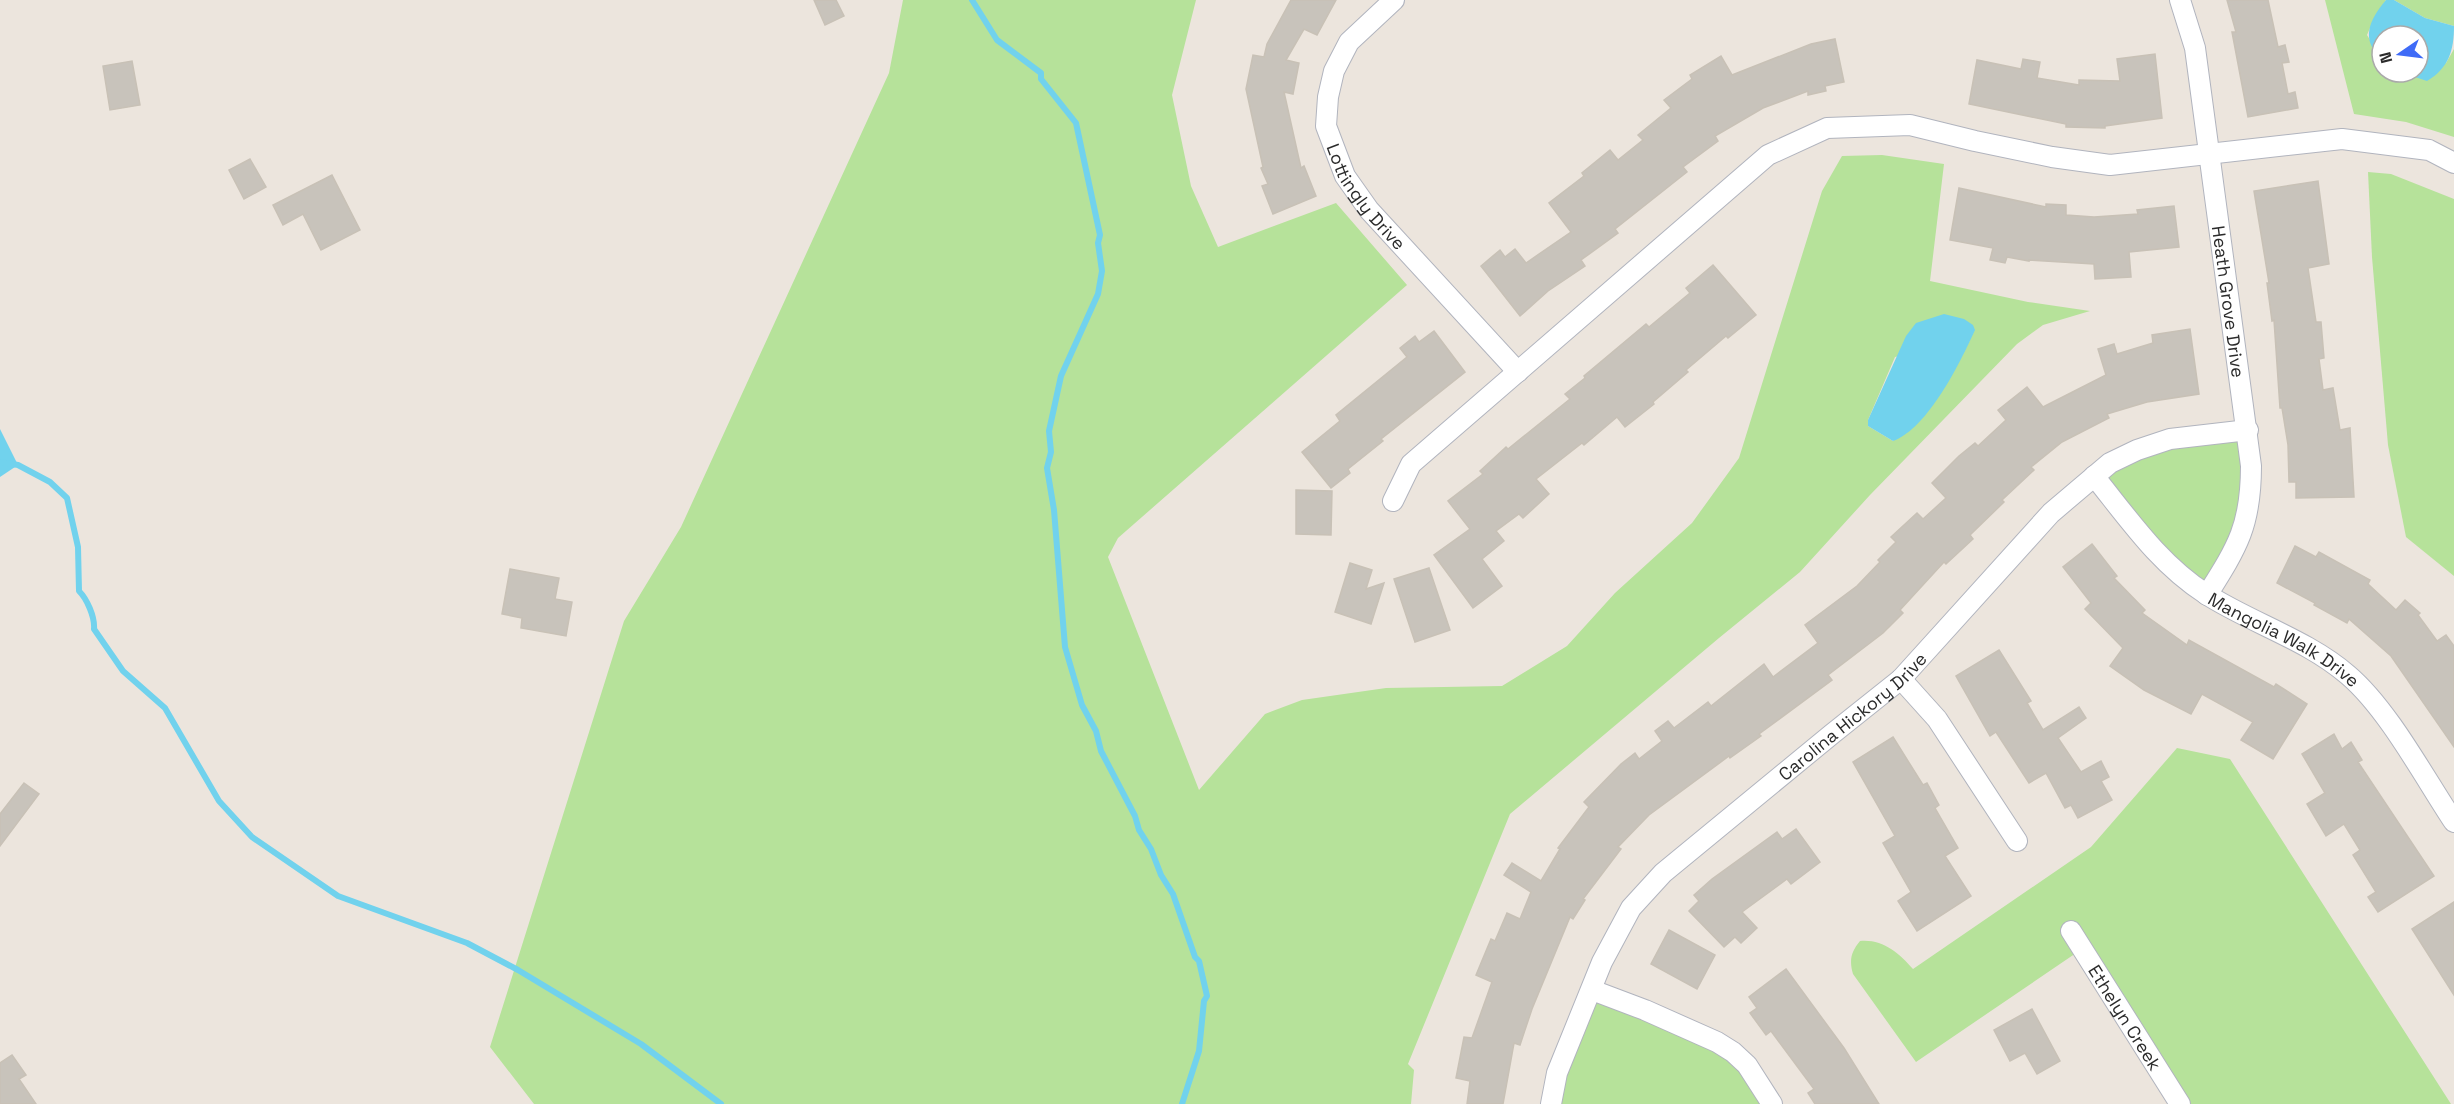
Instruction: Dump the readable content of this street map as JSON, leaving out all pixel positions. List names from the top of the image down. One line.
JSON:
{"streets":{"street":["Lottingly Drive","Heath Grove Drive","Mangolia Walk Drive","Carolina Hickory Drive","Ethelyn Creek"]},"crossings":[["Heath Grove Drive","Mangolia Walk Drive"],["Heath Grove Drive","Carolina Hickory Drive"],["Mangolia Walk Drive","Carolina Hickory Drive"]],"north":"left"}
